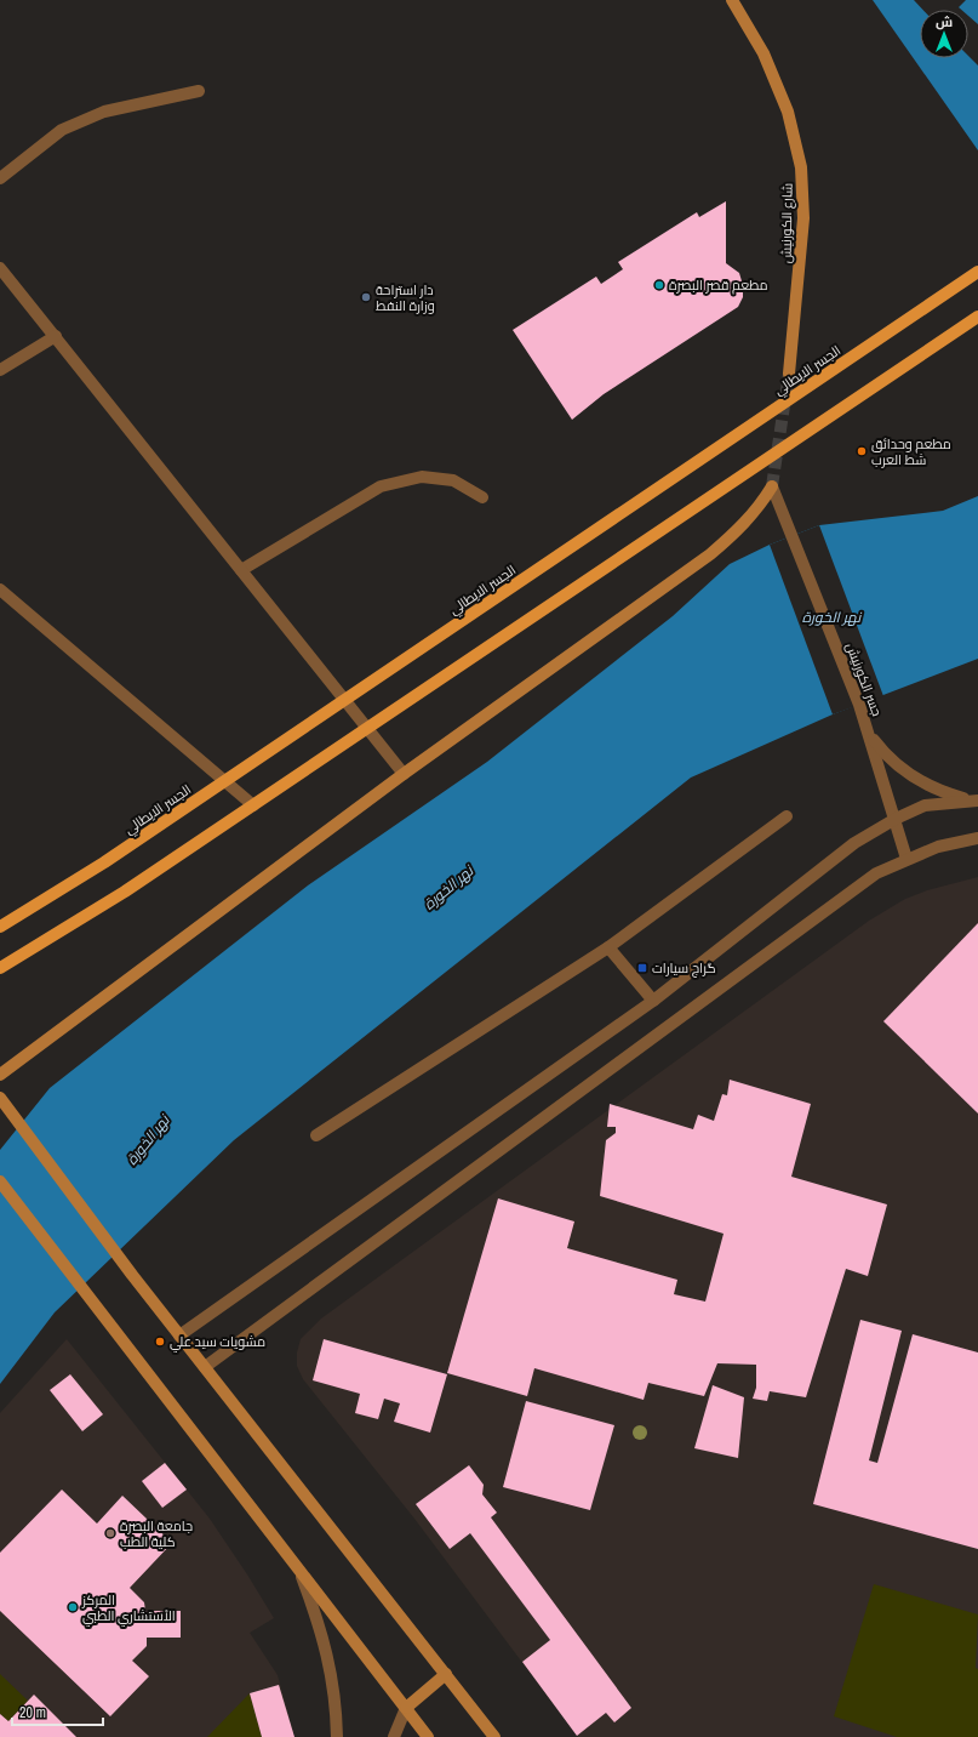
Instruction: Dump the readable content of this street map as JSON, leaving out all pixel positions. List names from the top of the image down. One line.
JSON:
{"streets":{"main road":["شارع الكورنيش","الجسر الايطالي"],"street":["جسر الكورنيش"]},"water":["نهر الخورة"],"places":{"other":["مطعم قصر البصرة","دار استراحة وزارة النفط","مطعم وحدائق شط العرب","مشويات سيد علي","جامعة البصرة كلية الطب","المركز الأستشاري الطبي"],"transit":["گراج سيارات"]},"scale_bar":"20 m","north":"top"}
